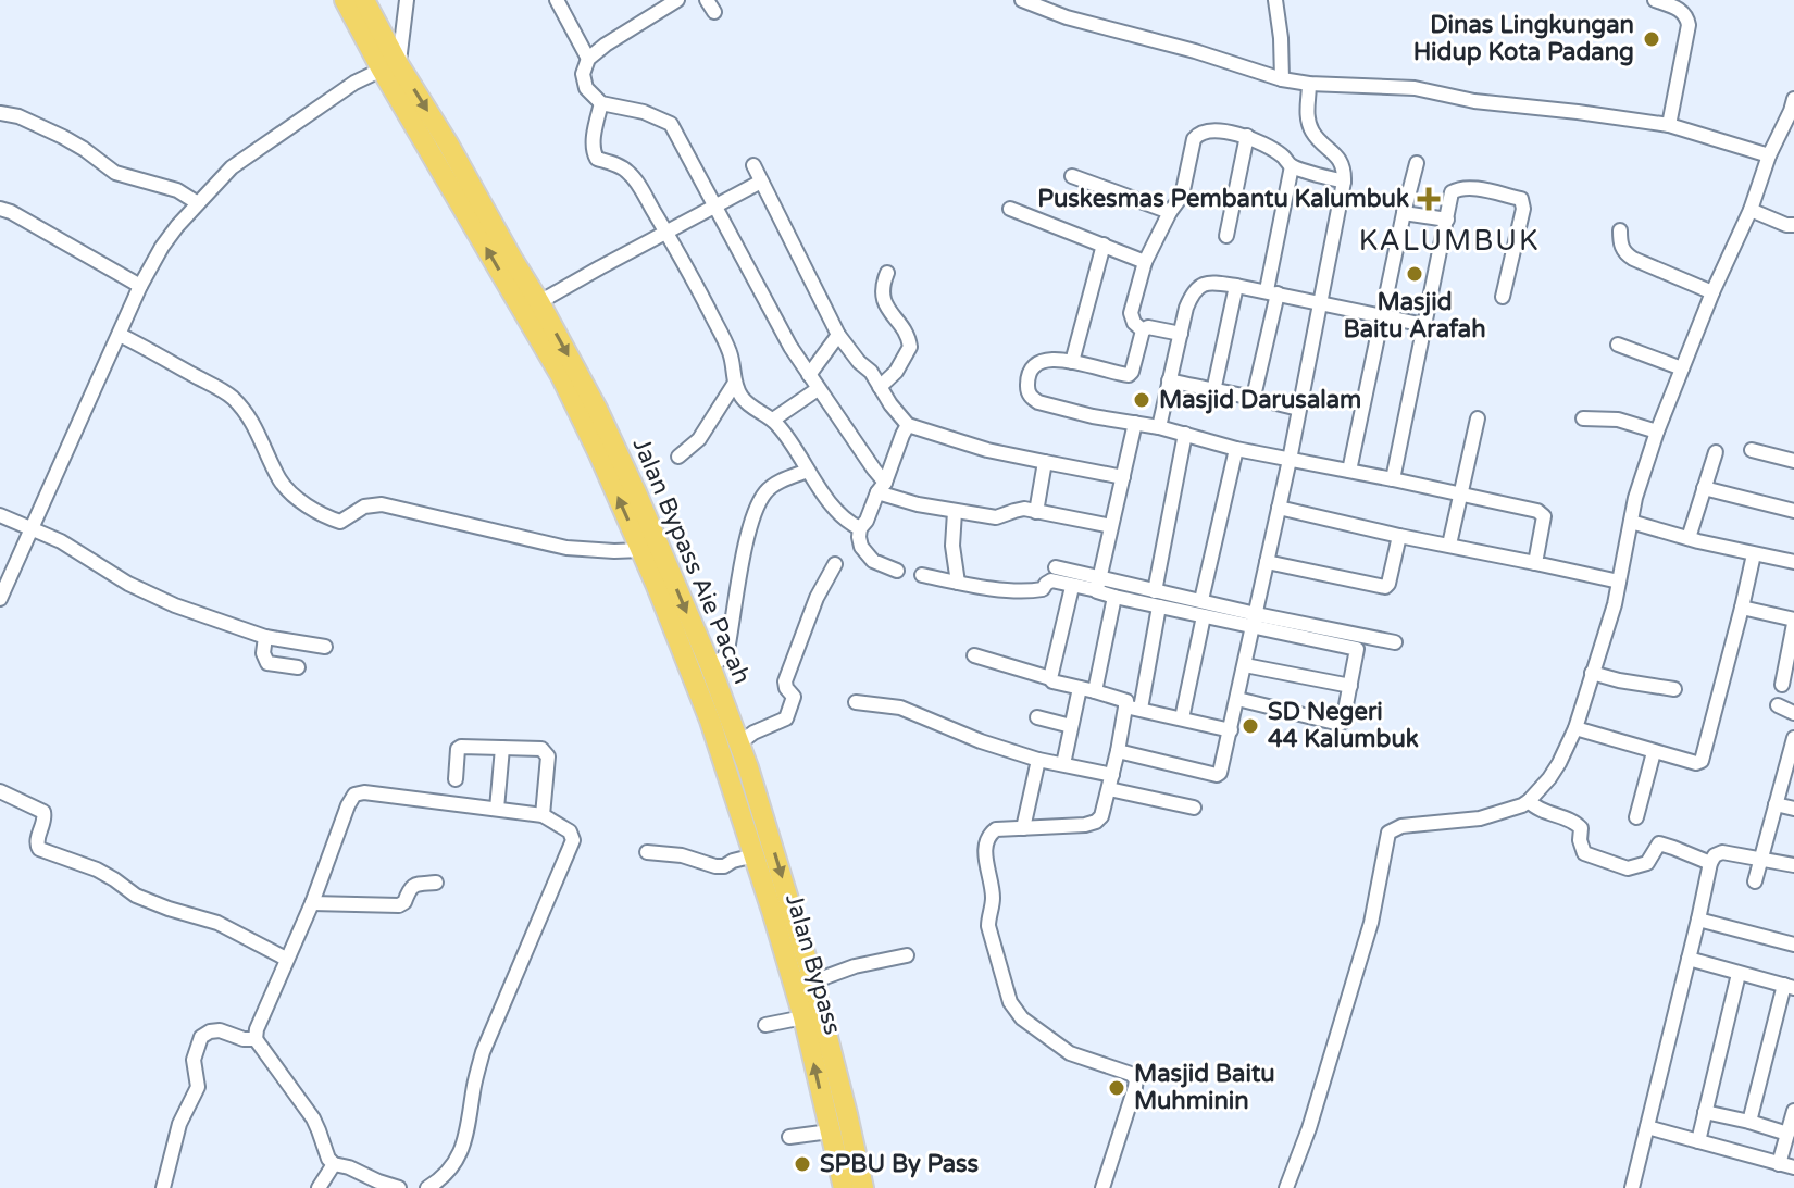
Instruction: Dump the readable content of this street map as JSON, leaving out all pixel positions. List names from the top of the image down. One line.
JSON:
{"streets":{"highway":["Jalan Bypass Aie Pacah","Jalan Bypass"]},"crossings":[["Jalan Bypass Aie Pacah","Jalan Bypass"]],"one_way":["Jalan Bypass Aie Pacah","Jalan Bypass"],"districts":["KALUMBUK"],"places":{"other":["Dinas Lingkungan Hidup Kota Padang","Masjid Baitu Arafah","Masjid Darusalam","SD Negeri 44 Kalumbuk","Masjid Baitu Muhminin","SPBU By Pass"],"health":["Puskesmas Pembantu Kalumbuk"]}}
